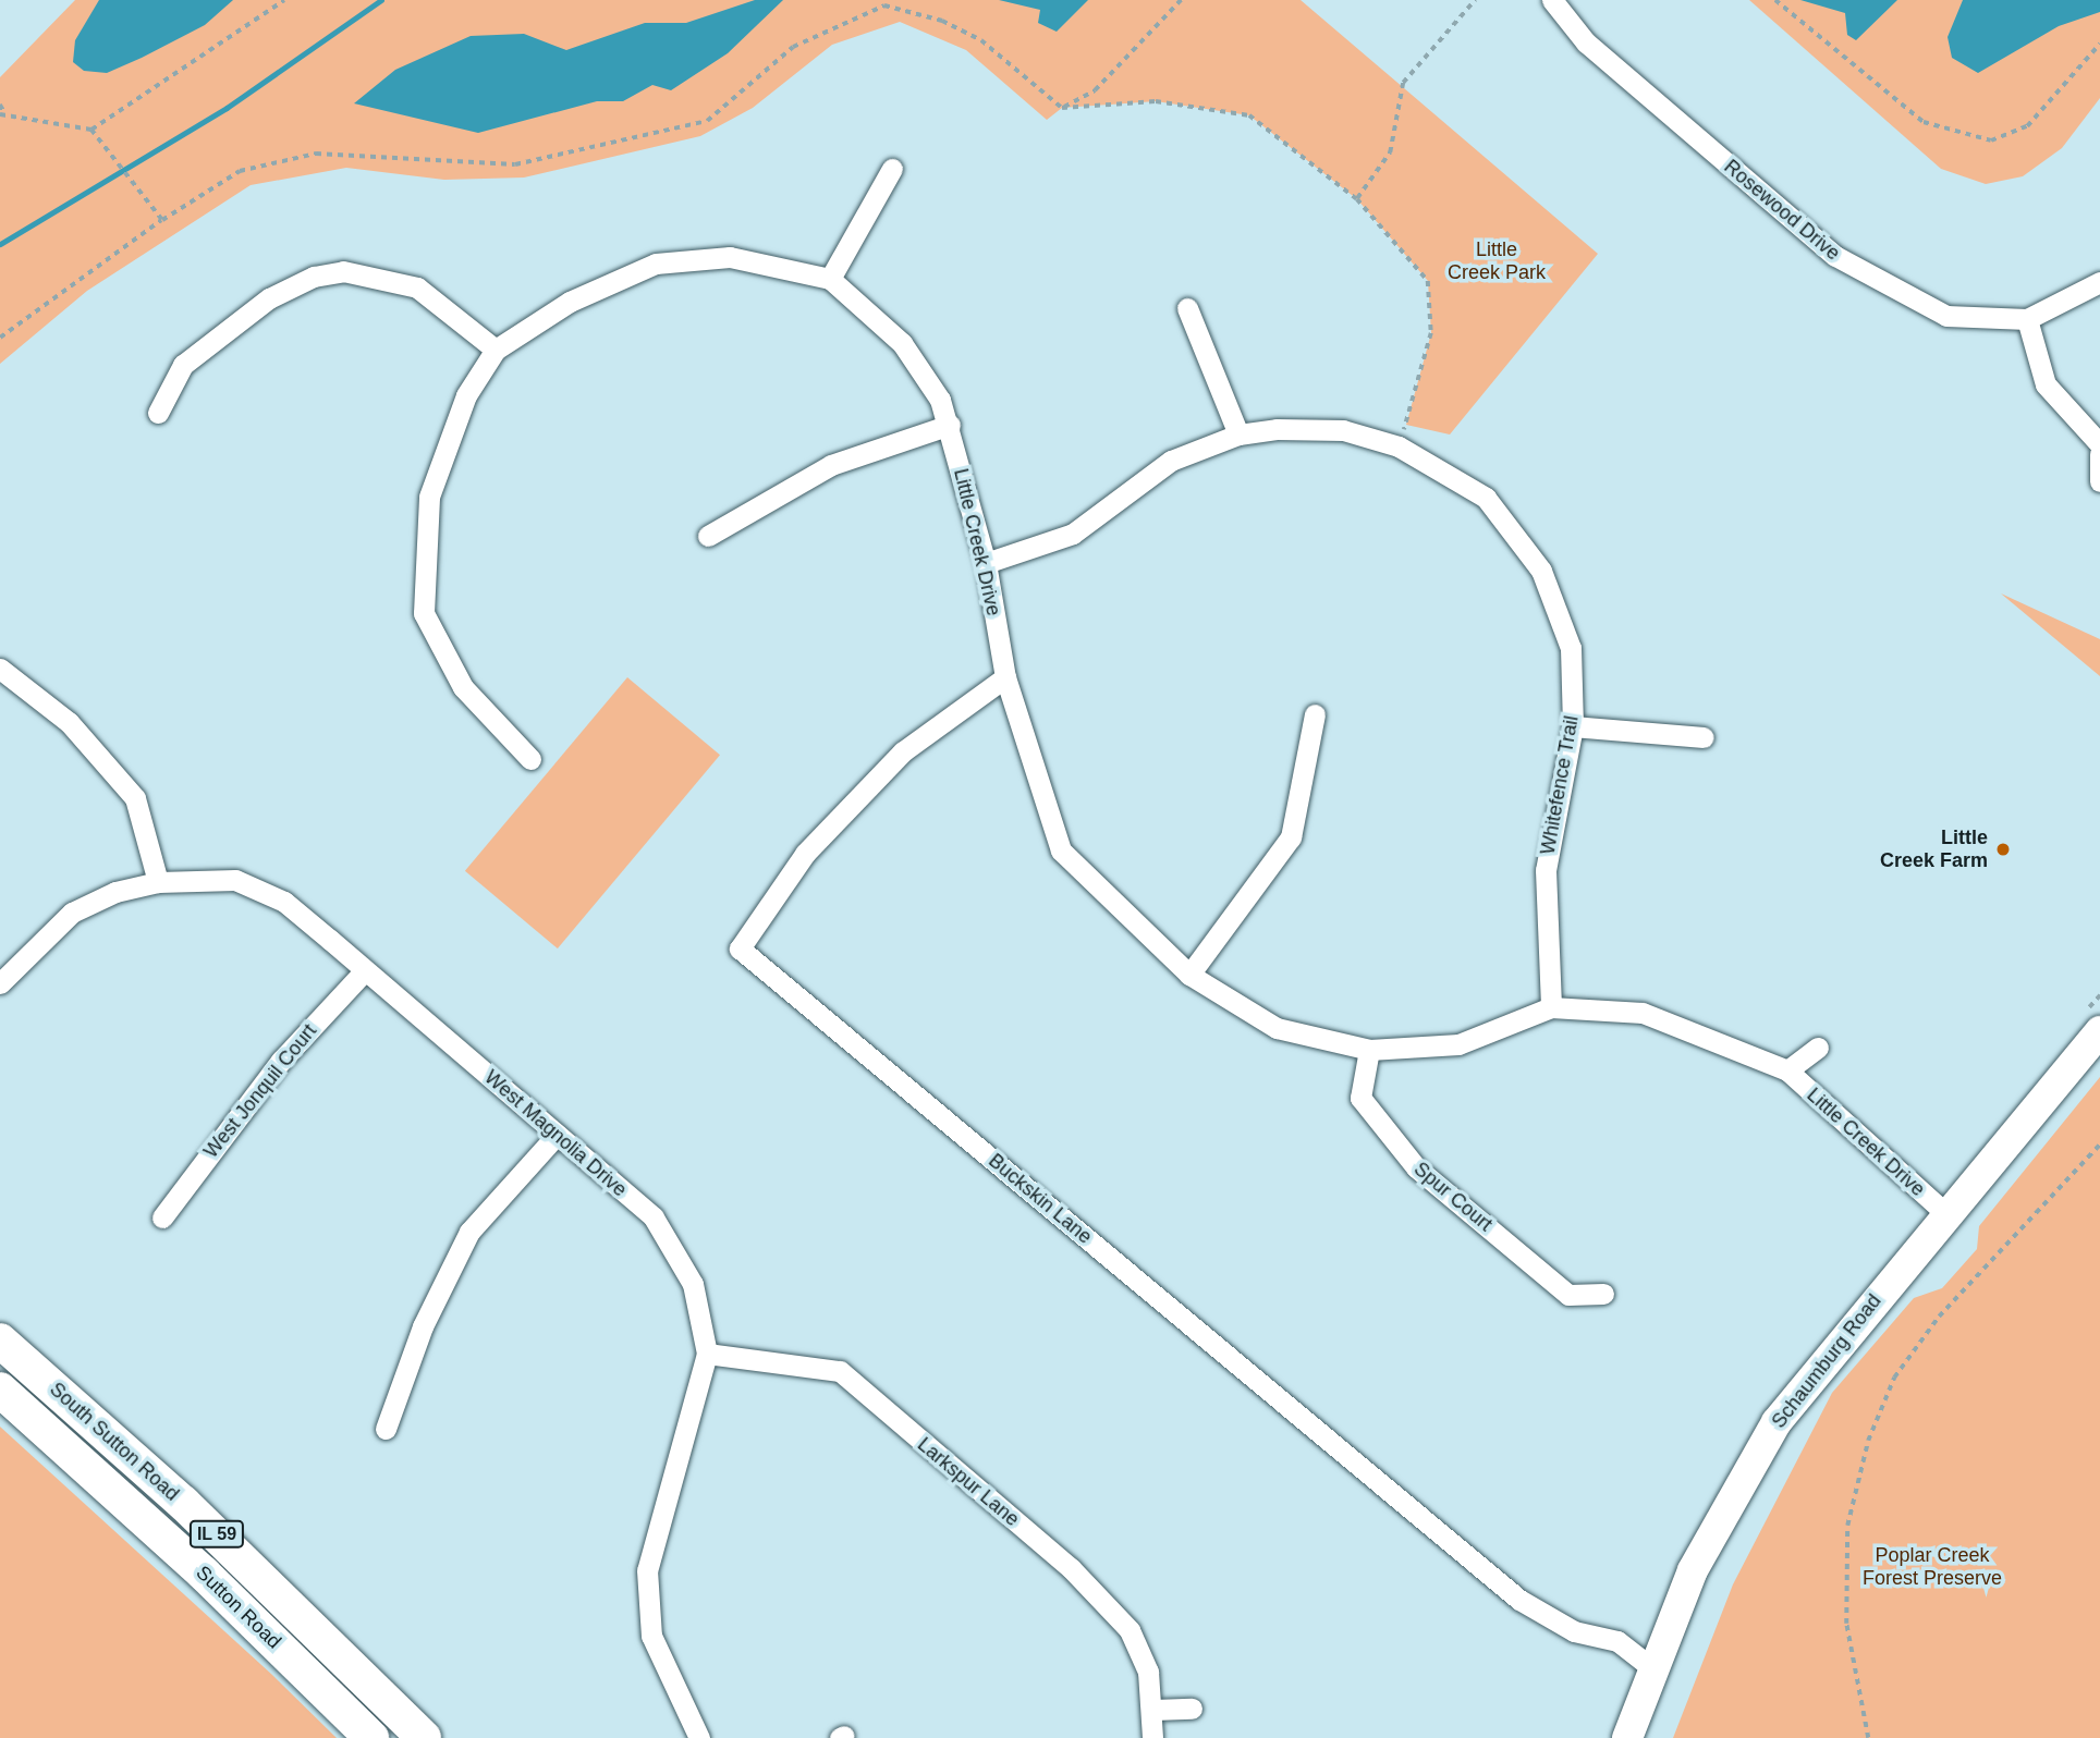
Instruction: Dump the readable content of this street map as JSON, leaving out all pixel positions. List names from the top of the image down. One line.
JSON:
{"streets":{"main road":["Schaumburg Road","South Sutton Road","IL 59","Sutton Road"],"street":["Rosewood Drive","Little Creek Drive","Whitefence Trail","West Jonquil Court","West Magnolia Drive","Spur Court","Buckskin Lane","Larkspur Lane"]},"crossings":[["Little Creek Drive","Whitefence Trail"],["Little Creek Drive","Spur Court"],["Little Creek Drive","Buckskin Lane"],["Little Creek Drive","Schaumburg Road"],["West Jonquil Court","West Magnolia Drive"],["West Magnolia Drive","Larkspur Lane"],["Buckskin Lane","Schaumburg Road"]],"parks":["Little Creek Park","Poplar Creek Forest Preserve"],"places":["Little Creek Farm"]}
